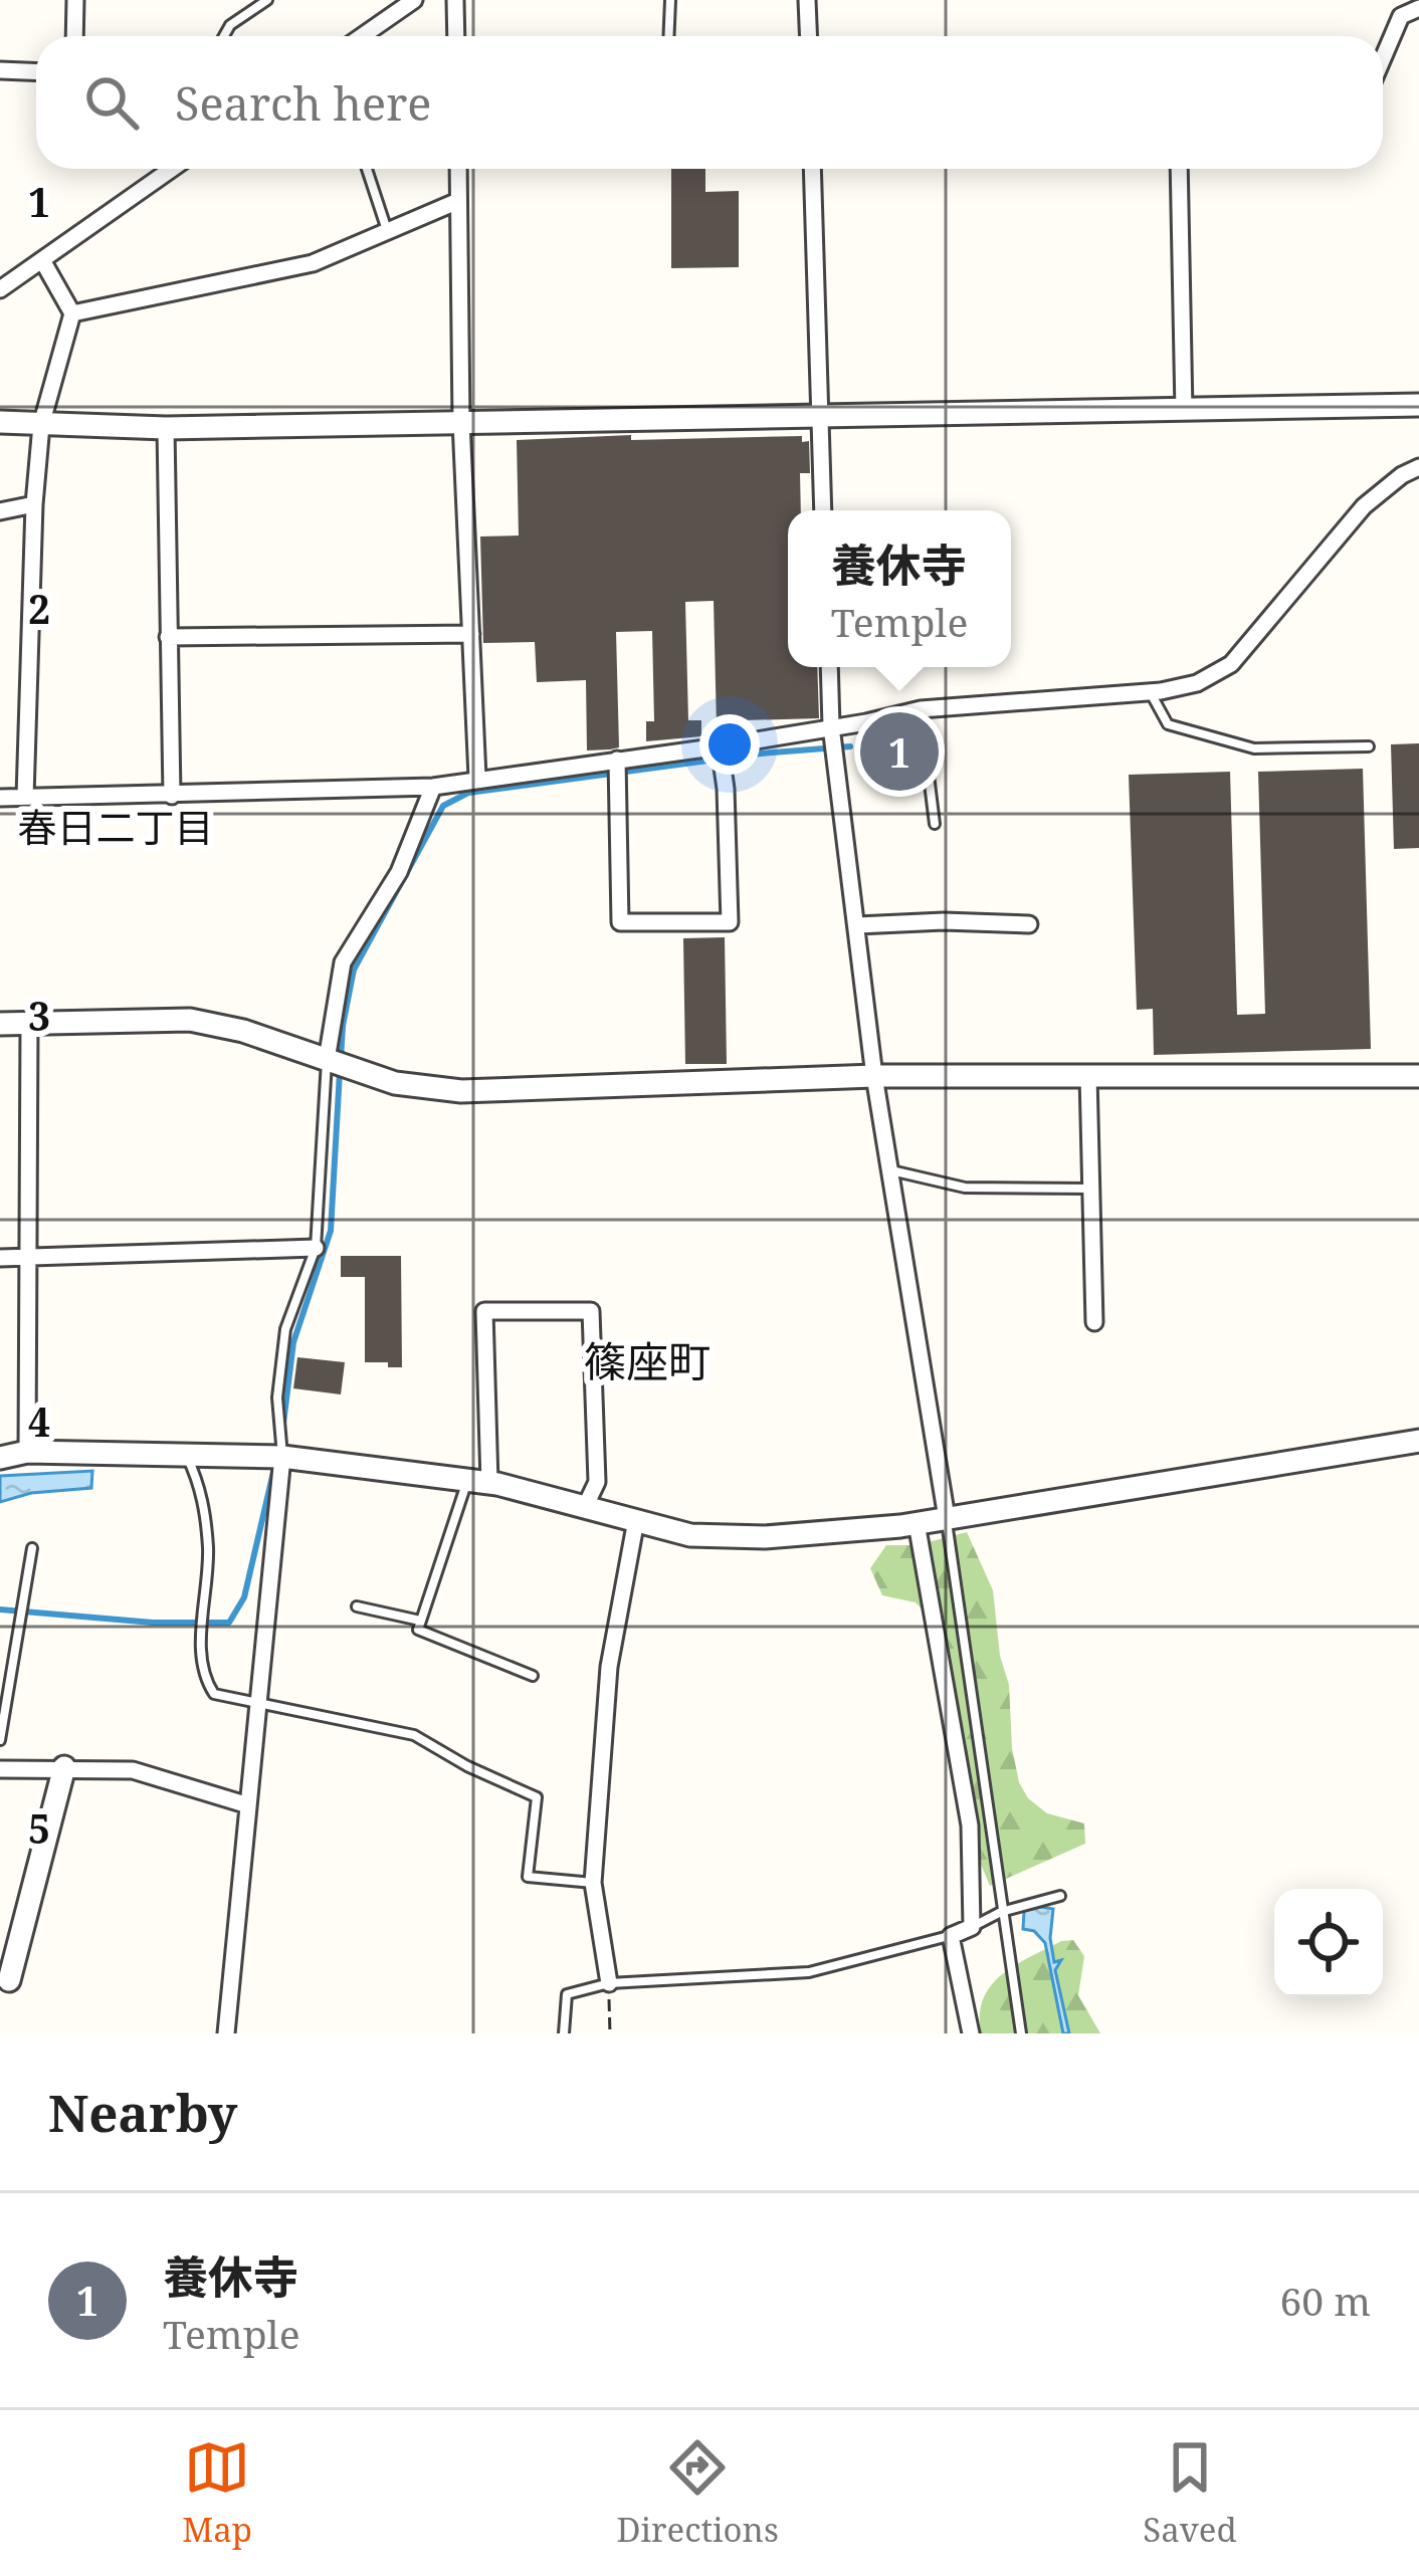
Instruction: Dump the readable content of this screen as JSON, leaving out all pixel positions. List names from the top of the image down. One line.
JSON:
{"districts":["春日二丁目","篠座町"],"page":{"search":"Search here","popup":["養休寺","Temple"],"pins":"1","heading":"Nearby","list":[{"mark":"1","name":"養休寺","note":"Temple","value":"60 m"}],"nav":["Map","Directions","Saved"]},"grid":{"rows":["1","2","3","4","5"]}}
